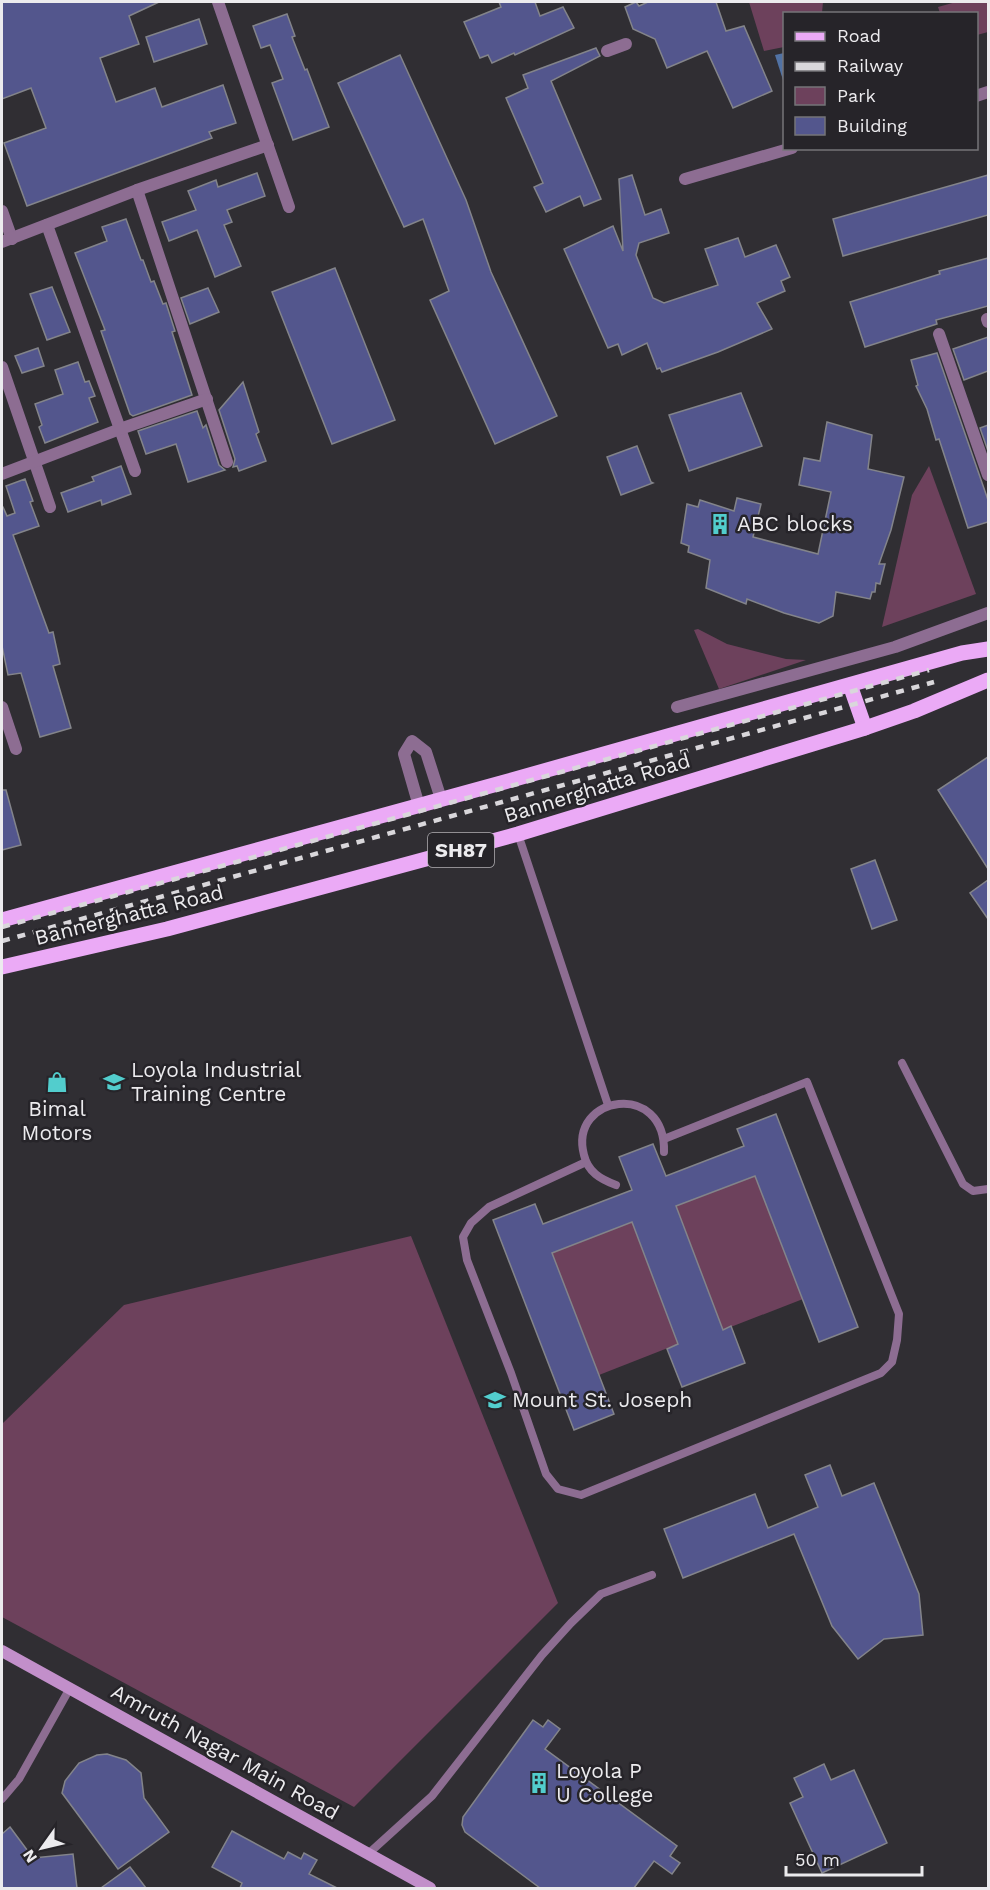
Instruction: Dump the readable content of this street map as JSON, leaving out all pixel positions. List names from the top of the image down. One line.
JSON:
{"streets":{"main road":["Bannerghatta Road","SH87","Amruth Nagar Main Road"]},"places":{"building":["ABC blocks","Loyola P U College"],"shop":["Bimal Motors"],"school or university":["Loyola Industrial Training Centre","Mount St. Joseph"]},"legend":["Road","Railway","Park","Building"],"scale_bar":"50 m","north":"bottom left"}
